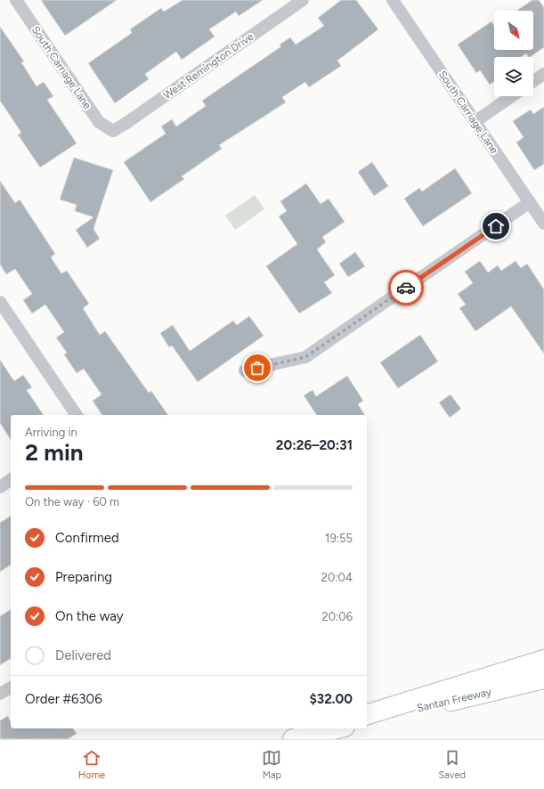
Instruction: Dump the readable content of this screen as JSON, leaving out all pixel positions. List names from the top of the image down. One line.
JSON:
{"streets":{"highway":["Santan Freeway"],"street":["West Remington Drive","South Carriage Lane"]},"crossings":[["West Remington Drive","South Carriage Lane"]],"north":"bottom right","page":{"heading":["2 min","Arriving in","20:26–20:31"],"panel":["Order #6306","$32.00"],"bar":"On the way · 60 m","list":[["Confirmed","19:55"],["Preparing","20:04"],["On the way","20:06"],"Delivered"],"tabs":["Home","Map","Saved"]}}
